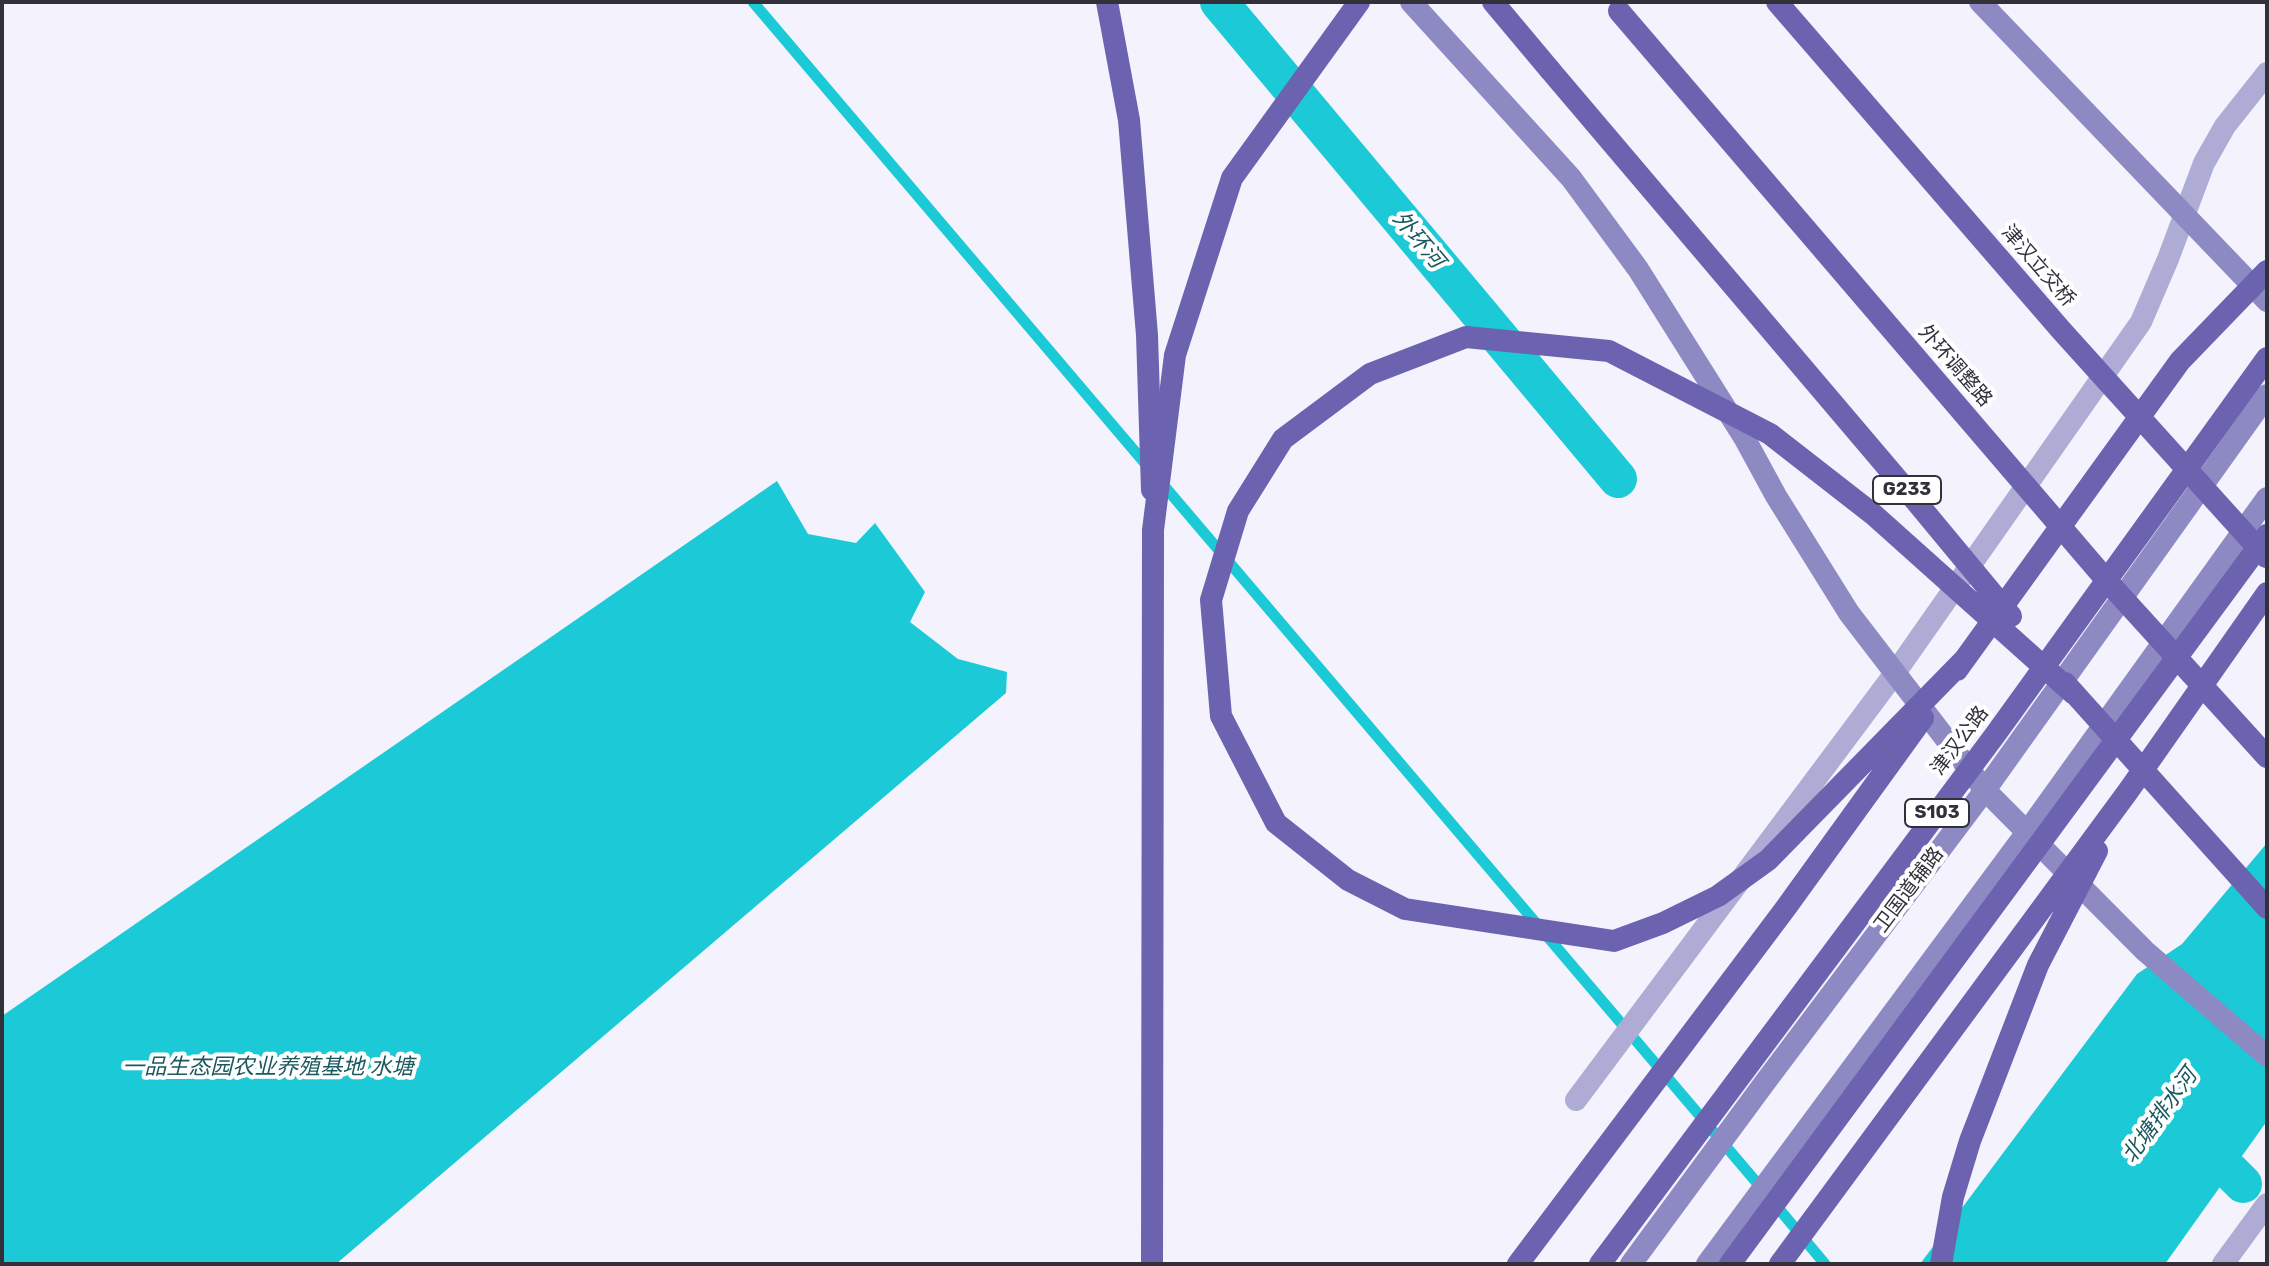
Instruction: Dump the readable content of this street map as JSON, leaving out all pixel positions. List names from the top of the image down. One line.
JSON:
{"streets":{"highway":["津汉立交桥","外环调整路","G233","津汉公路","S103"],"main road":["卫国道辅路"]},"water":["外环河","一品生态园农业养殖基地 水塘","北塘排水河"]}
